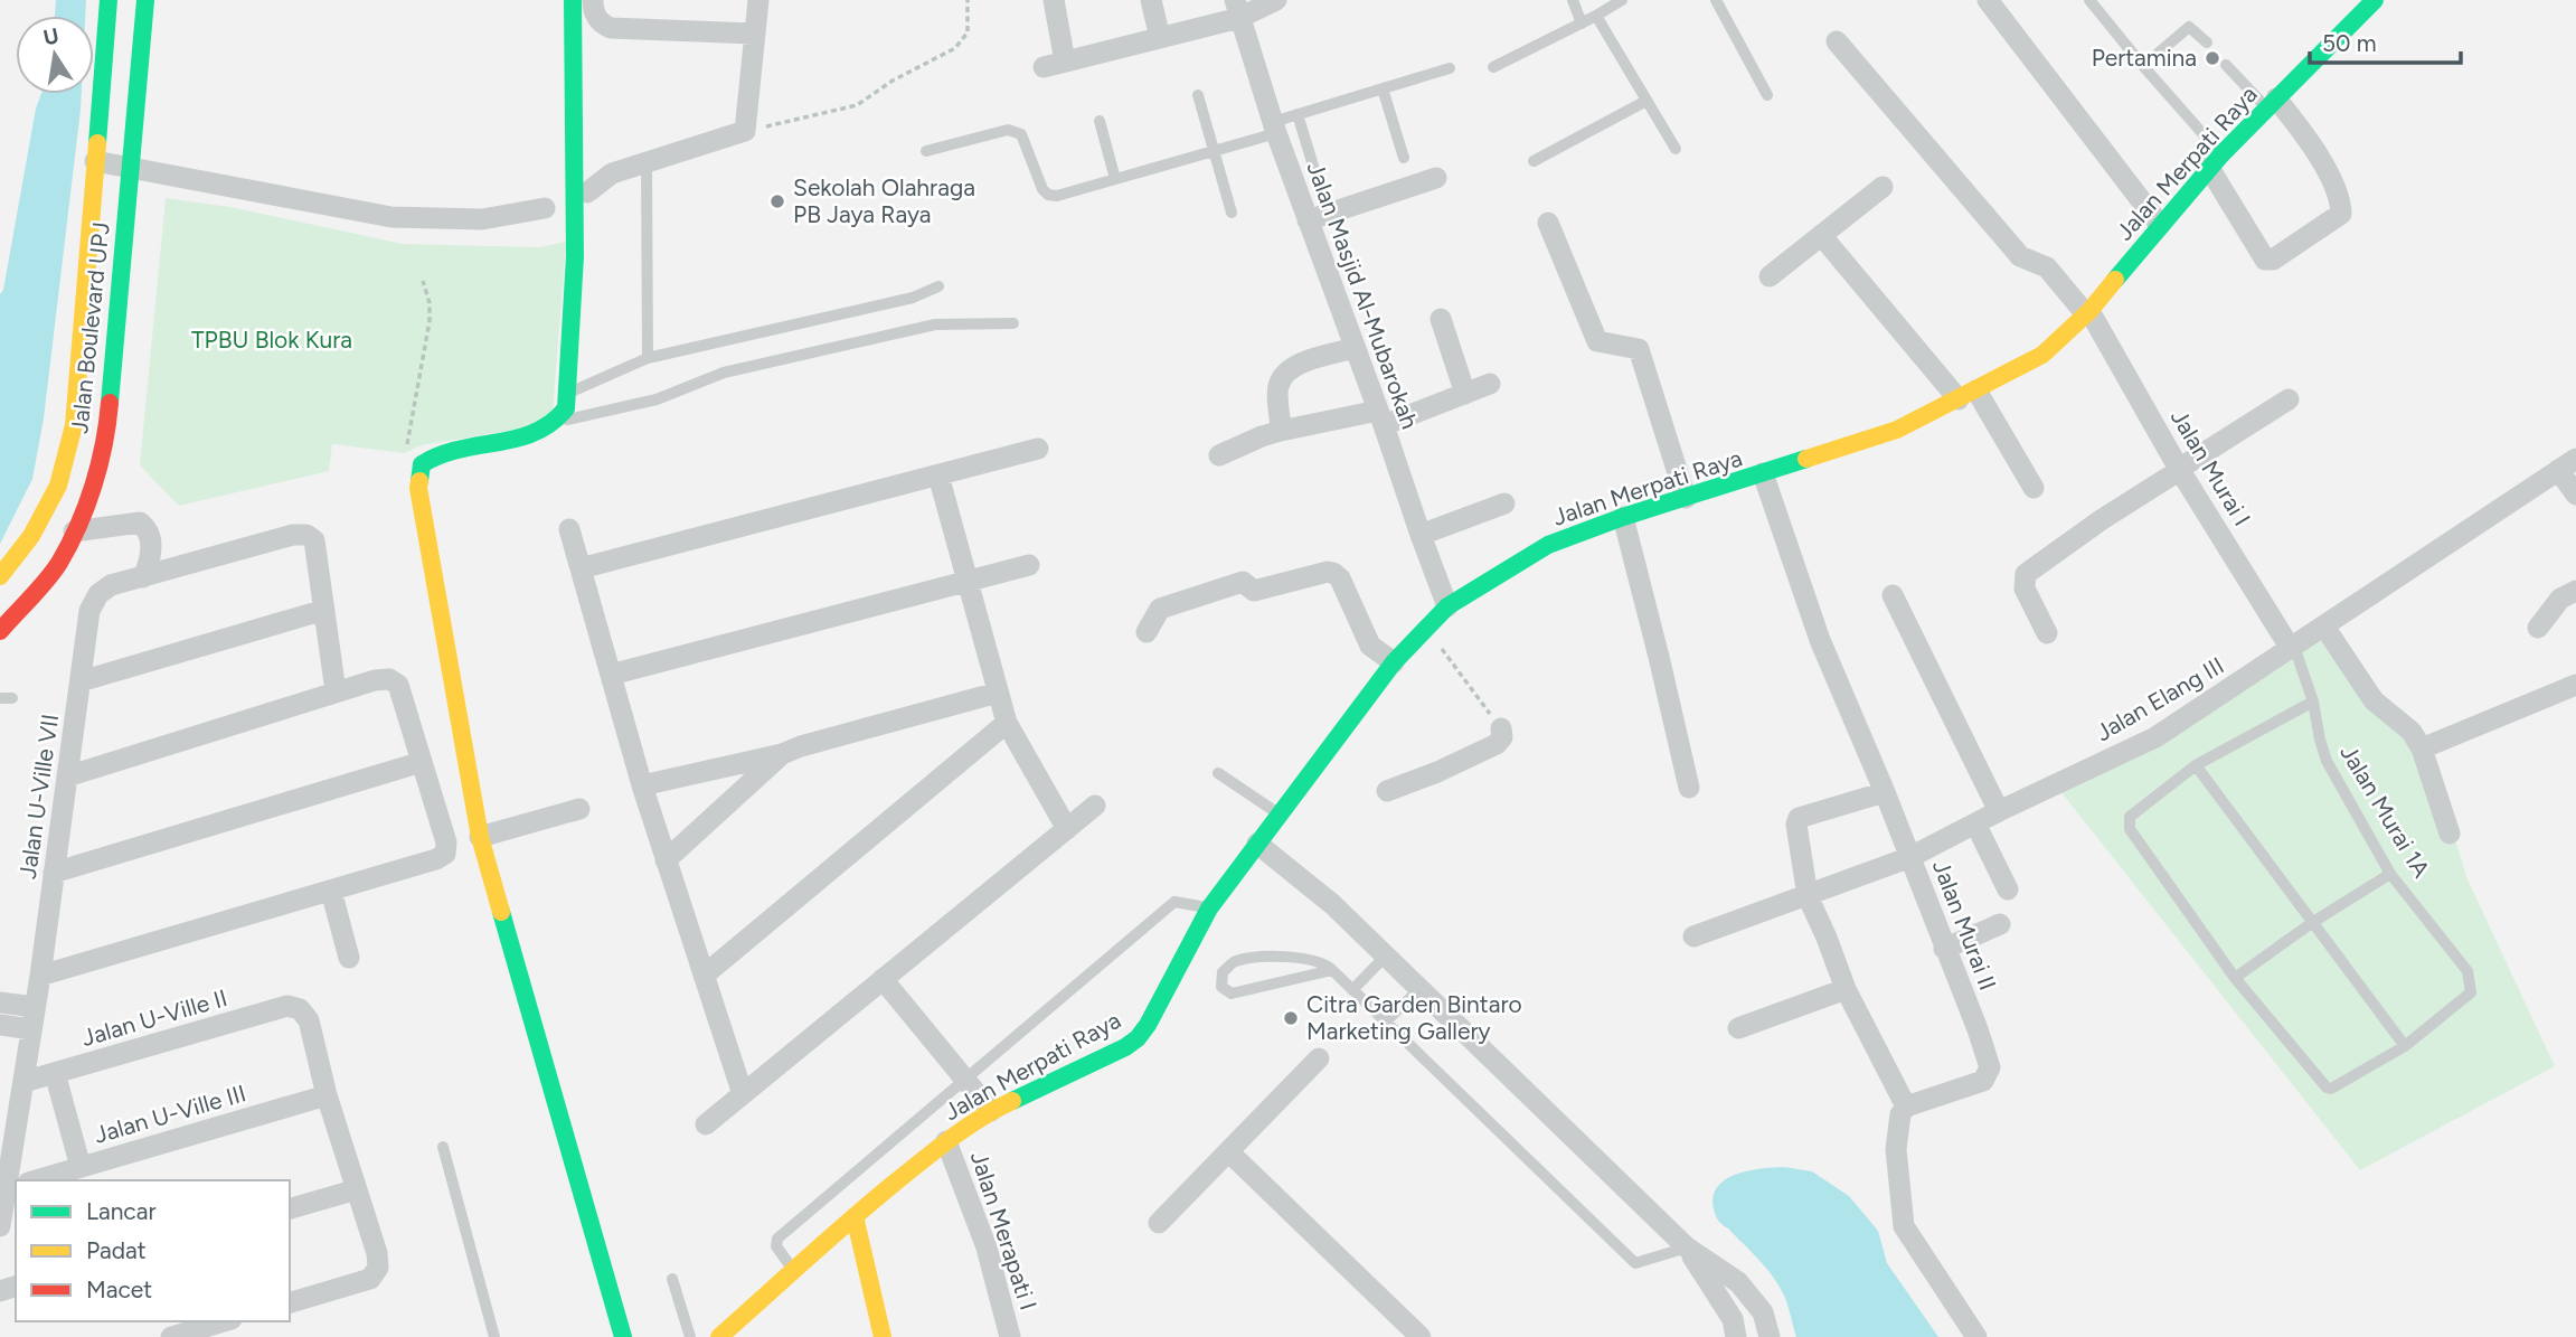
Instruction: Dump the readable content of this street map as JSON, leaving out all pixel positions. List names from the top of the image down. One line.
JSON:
{"streets":{"street":["Jalan Merpati Raya","Jalan Masjid Al-Mubarokah","Jalan Boulevard UPJ","Jalan Murai I","Jalan Elang III","Jalan U-Ville VII","Jalan Murai II","Jalan U-Ville II","Jalan U-Ville III","Jalan Merapati I"],"lane":["Jalan Murai 1A"]},"crossings":[["Jalan Merpati Raya","Jalan Masjid Al-Mubarokah"],["Jalan Merpati Raya","Jalan Murai I"],["Jalan Merpati Raya","Jalan Murai II"],["Jalan Merpati Raya","Jalan Merapati I"],["Jalan Murai I","Jalan Elang III"],["Jalan Murai I","Jalan Murai 1A"],["Jalan Elang III","Jalan Murai 1A"],["Jalan Elang III","Jalan Murai II"],["Jalan U-Ville VII","Jalan U-Ville II"],["Jalan U-Ville II","Jalan U-Ville III"]],"parks":["TPBU Blok Kura"],"places":["Pertamina","Sekolah Olahraga PB Jaya Raya","Citra Garden Bintaro Marketing Gallery"],"legend":["Lancar","Padat","Macet"],"scale_bar":"50 m","north":"top"}
